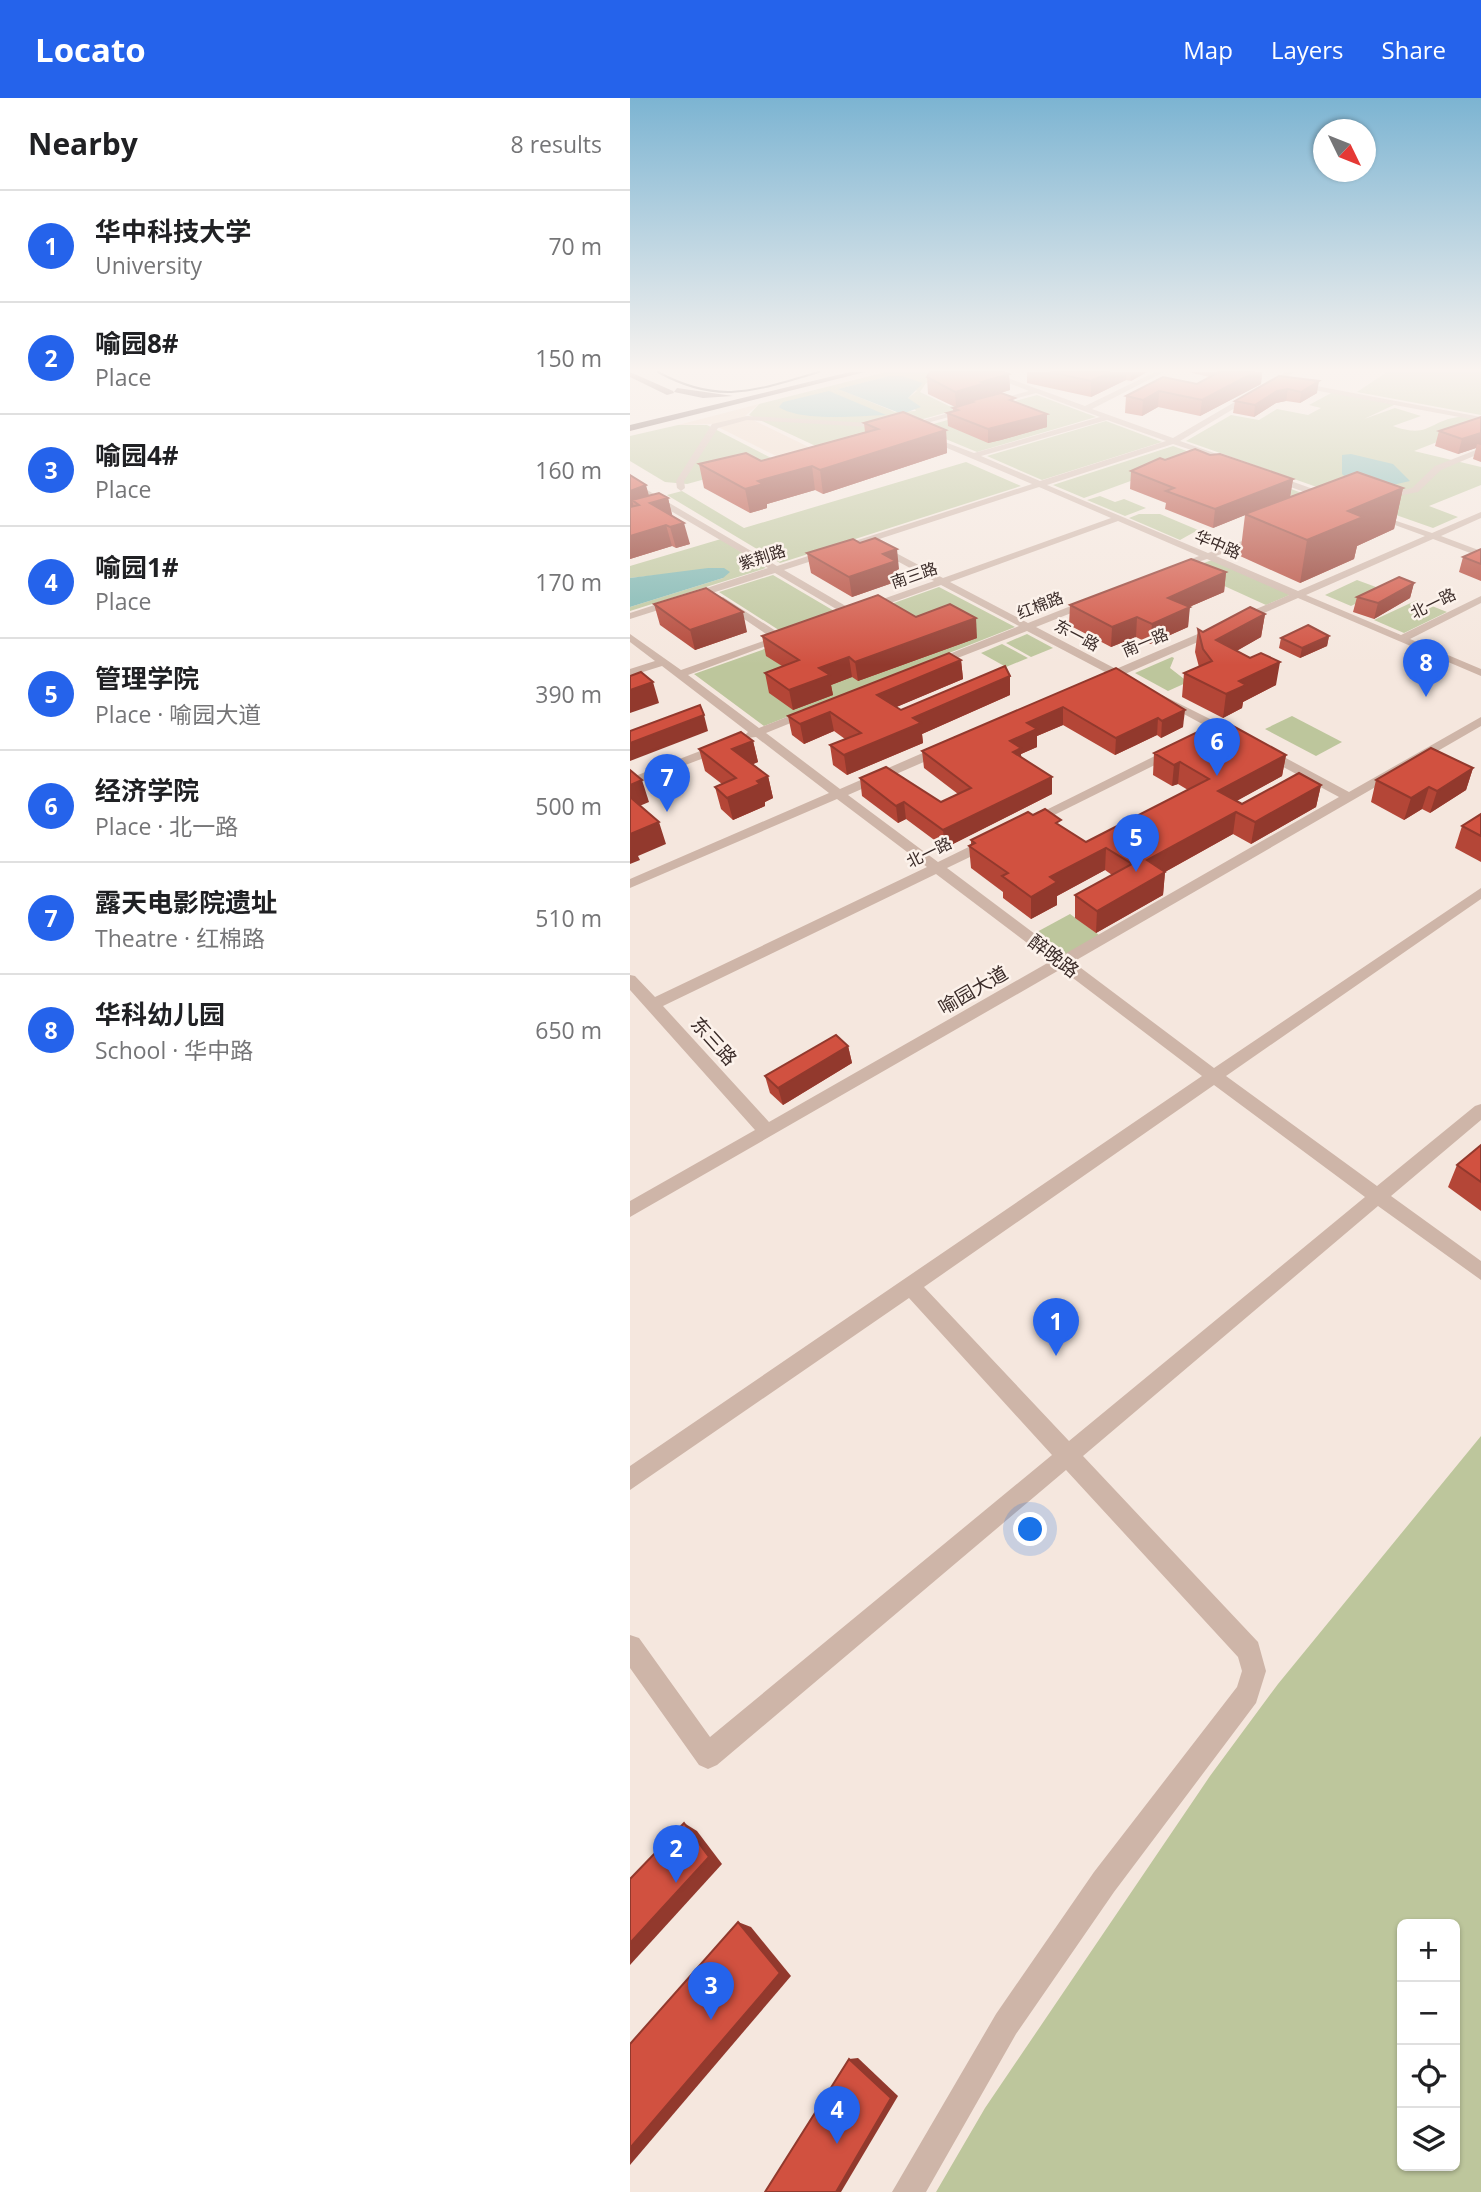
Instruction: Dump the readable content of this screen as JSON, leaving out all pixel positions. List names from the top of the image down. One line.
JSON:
{"streets":{"street":["华中路","紫荆路","南三路","北一路","红棉路","东一路","南一路","醉晚路","喻园大道","东三路"]},"crossings":[["华中路","紫荆路"],["华中路","南三路"],["华中路","北一路"],["华中路","南一路"],["紫荆路","东一路"],["南三路","东一路"],["北一路","醉晚路"],["北一路","东三路"],["红棉路","东一路"],["东一路","南一路"],["醉晚路","喻园大道"],["喻园大道","东三路"]],"north":"bottom right","page":{"header":"Locato","nav":["Map","Layers","Share"],"heading":["Nearby","8 results"],"list":[{"mark":"1","name":"华中科技大学","note":"University","value":"70 m"},{"mark":"2","name":"喻园8#","note":"Place","value":"150 m"},{"mark":"3","name":"喻园4#","note":"Place","value":"160 m"},{"mark":"4","name":"喻园1#","note":"Place","value":"170 m"},{"mark":"5","name":"管理学院","note":"Place · 喻园大道","value":"390 m"},{"mark":"6","name":"经济学院","note":"Place · 北一路","value":"500 m"},{"mark":"7","name":"露天电影院遗址","note":"Theatre · 红棉路","value":"510 m"},{"mark":"8","name":"华科幼儿园","note":"School · 华中路","value":"650 m"}],"pins":["8","6","7","5","1","2","3","4"],"map_buttons":["+","−"]}}
